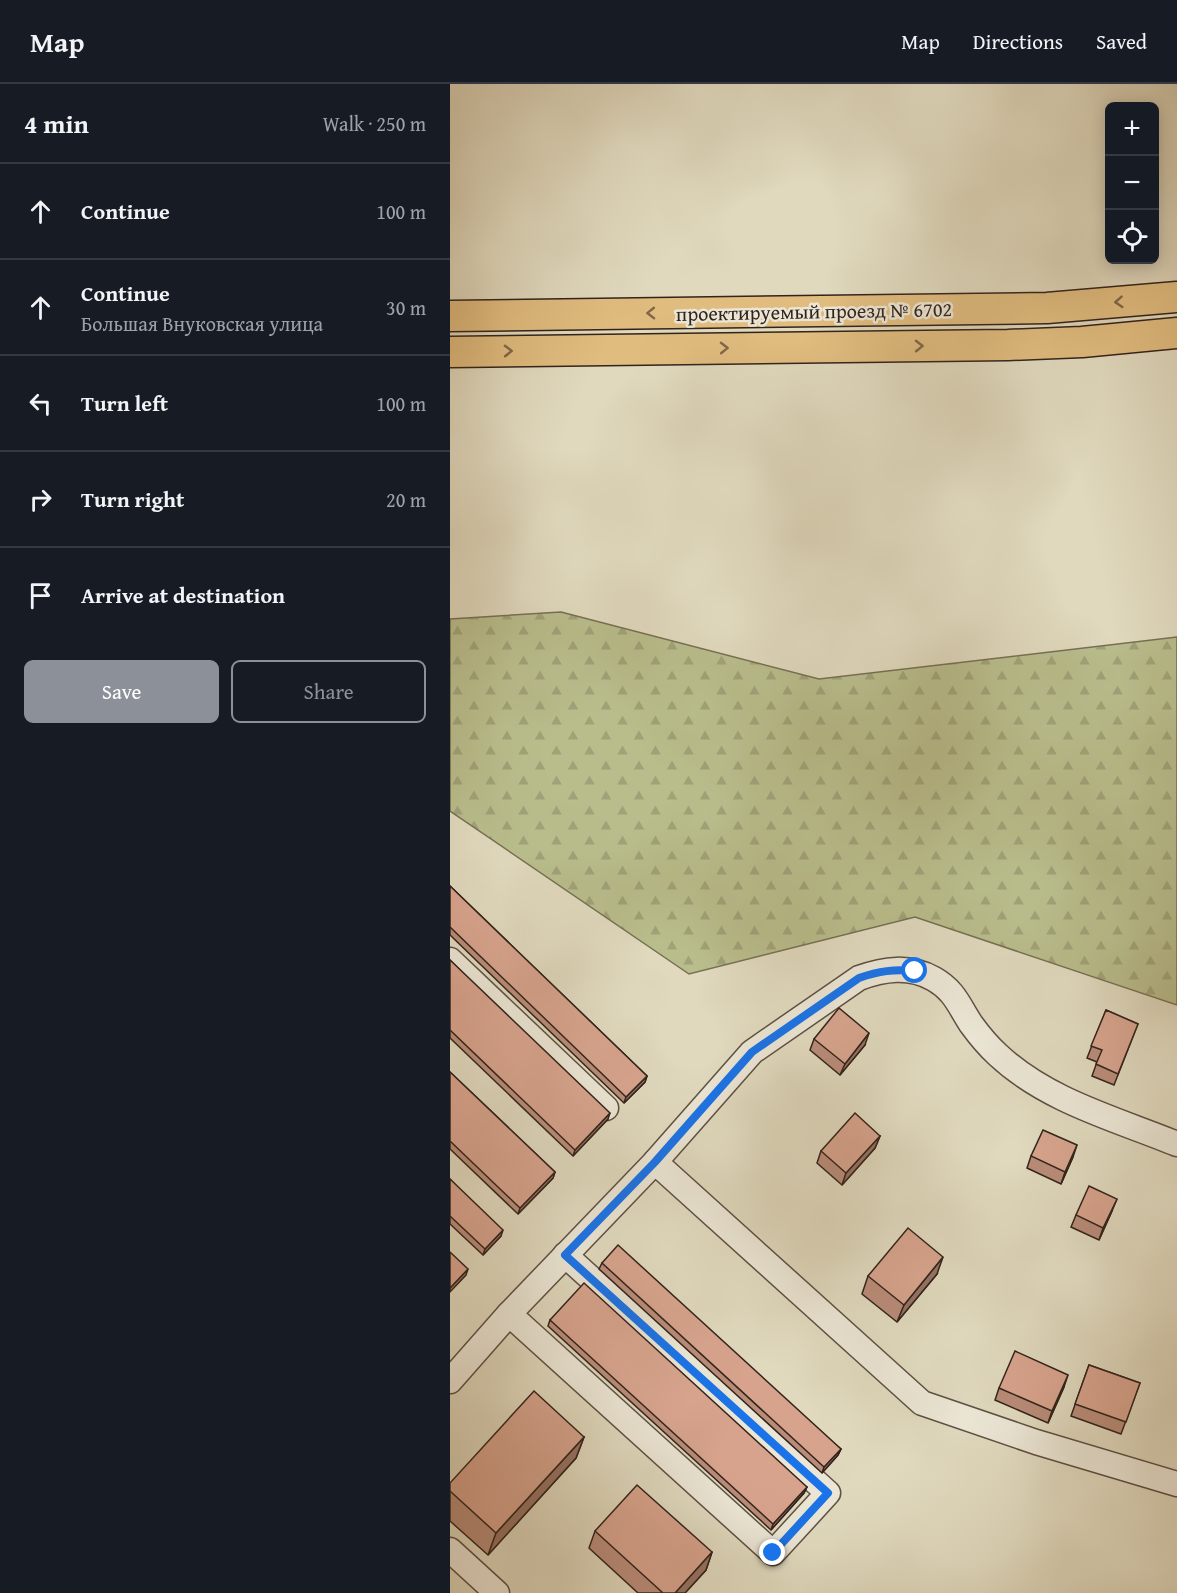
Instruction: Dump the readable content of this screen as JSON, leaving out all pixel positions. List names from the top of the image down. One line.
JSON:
{"streets":{"main road":["проектируемый проезд № 6702"]},"page":{"header":"Map","nav":["Map","Directions","Saved"],"heading":["4 min","Walk · 250 m"],"map_buttons":["+","−"],"list":[["Continue","100 m"],["Continue","Большая Внуковская улица","30 m"],["Turn left","100 m"],["Turn right","20 m"],"Arrive at destination"],"buttons":["Save","Share"]}}
